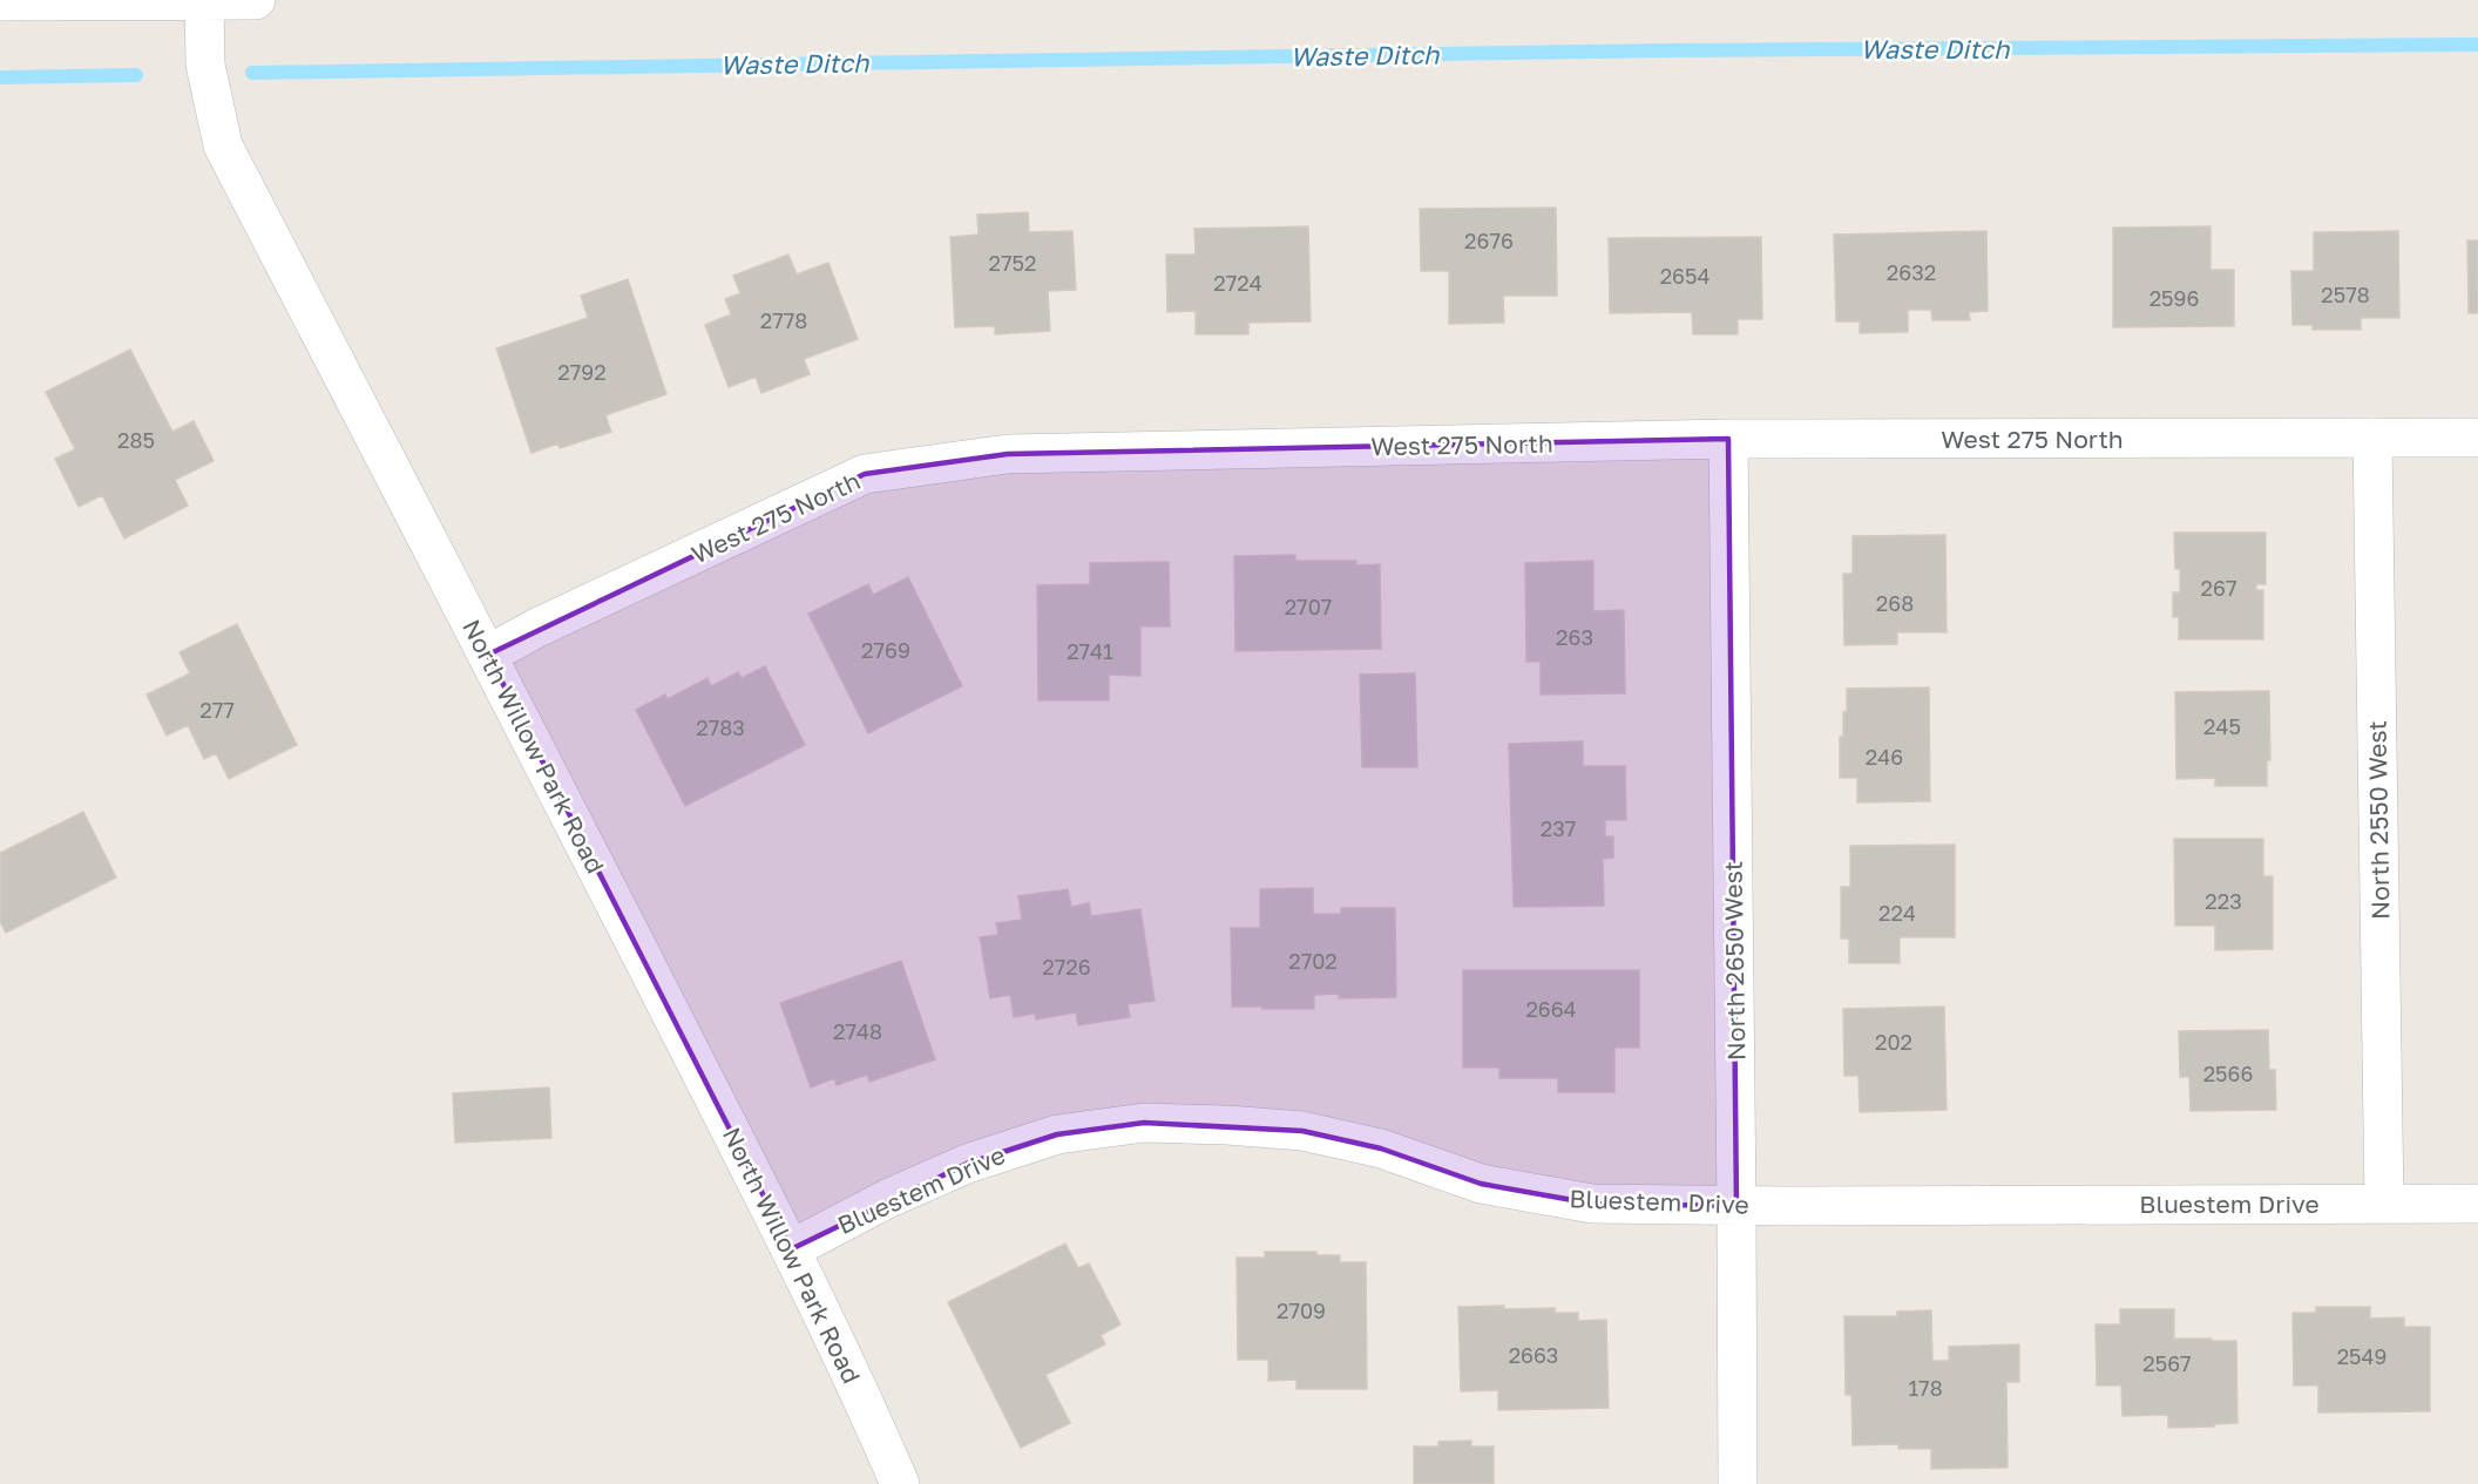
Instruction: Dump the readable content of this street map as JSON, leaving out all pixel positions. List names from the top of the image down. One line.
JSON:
{"streets":{"street":["West 275 North","North Willow Park Road","North 2550 West","North 2650 West","Bluestem Drive"]},"crossings":[["West 275 North","North Willow Park Road"],["West 275 North","North 2550 West"],["West 275 North","North 2650 West"],["North Willow Park Road","Bluestem Drive"],["North 2550 West","Bluestem Drive"],["North 2650 West","Bluestem Drive"]],"water":["Waste Ditch"],"house_numbers":["2676","2752","2632","2654","2724","2578","2596","2778","2792","285","267","268","2707","263","2769","2741","277","245","2783","246","237","223","224","2702","2726","2664","2748","202","2566","2709","2663","2549","2567","178"]}
